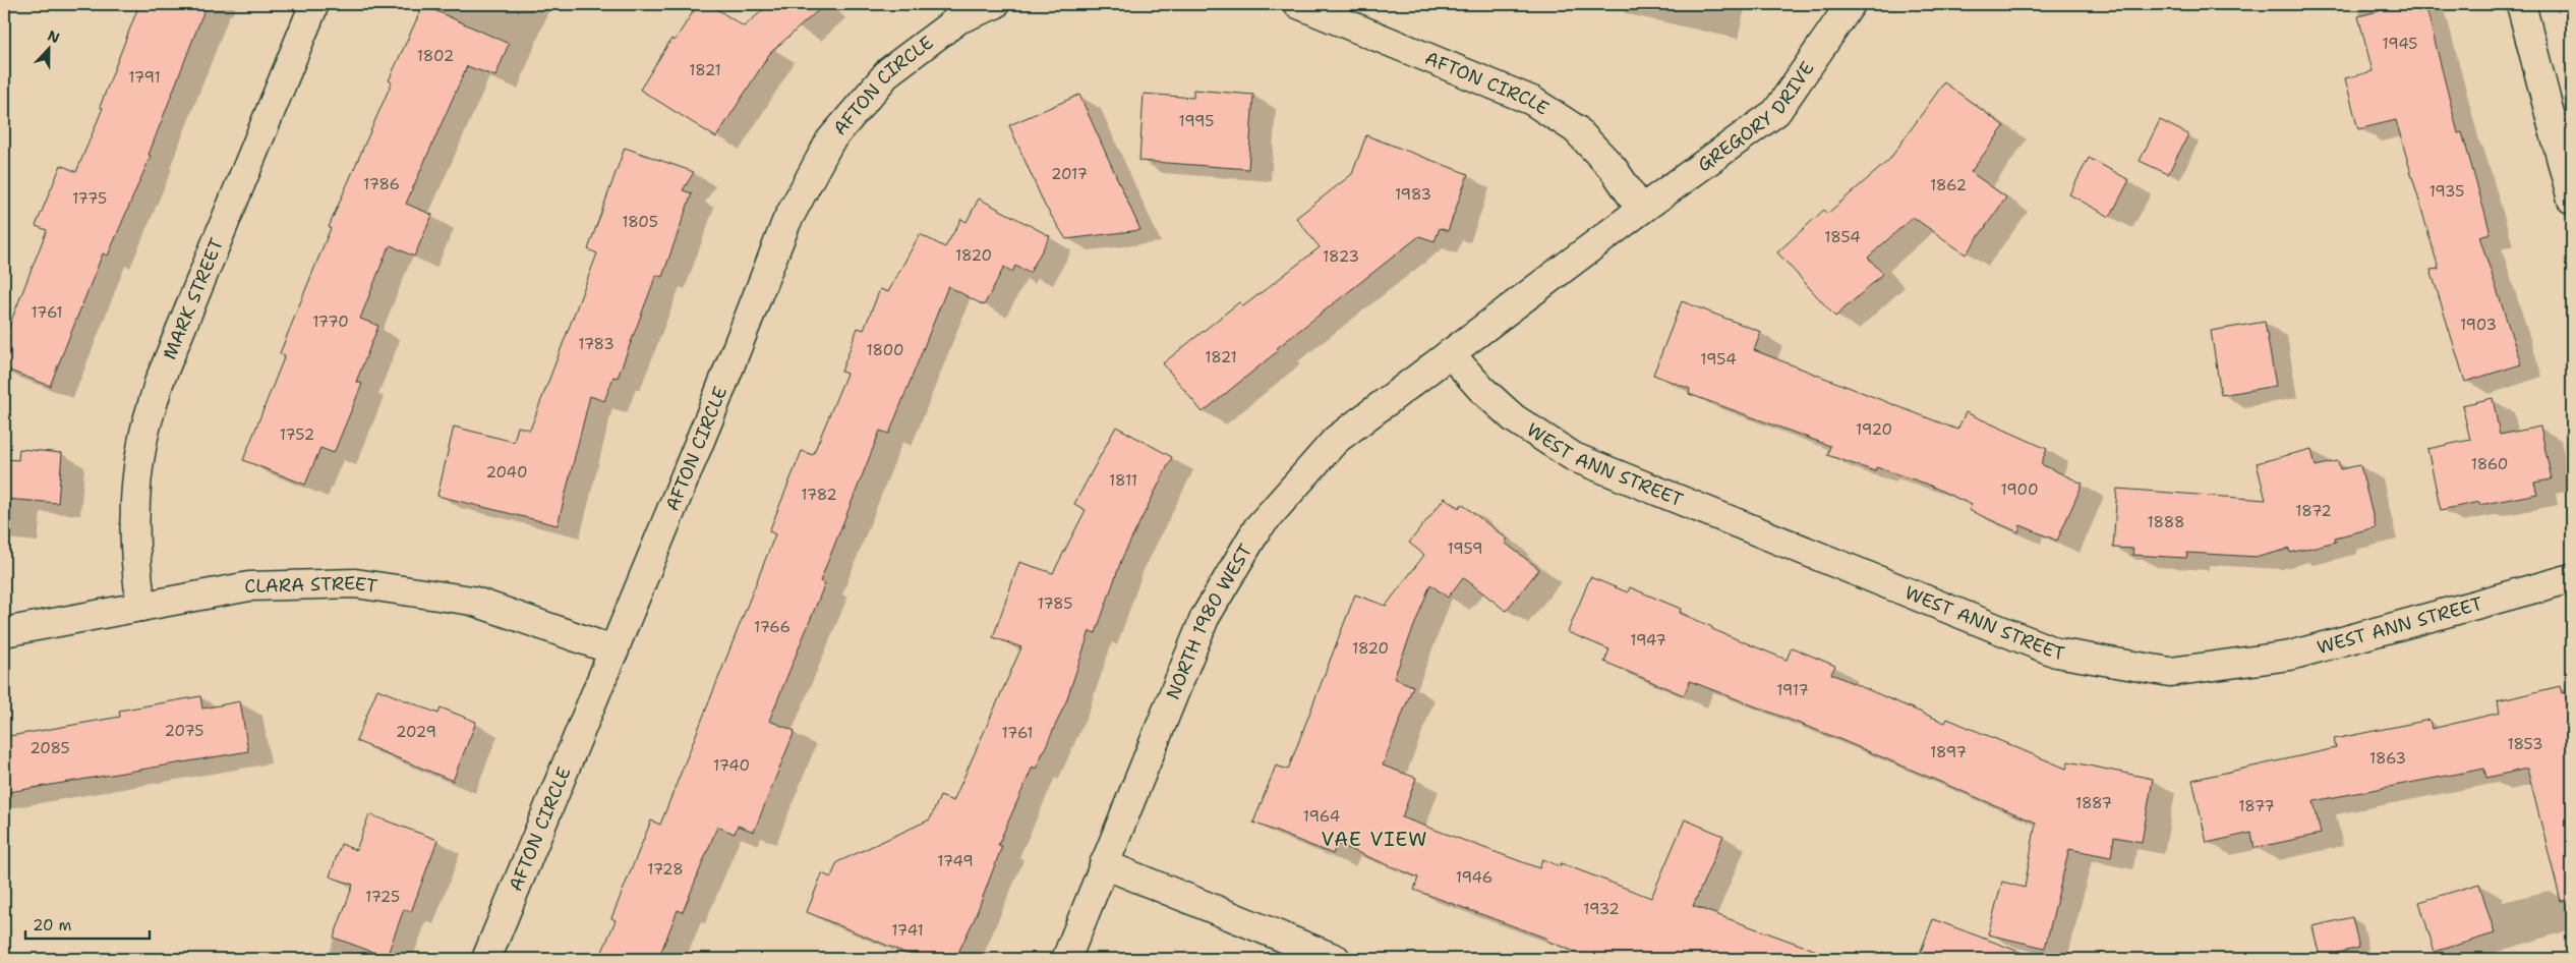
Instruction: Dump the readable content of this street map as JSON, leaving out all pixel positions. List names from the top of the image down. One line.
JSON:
{"streets":{"street":["AFTON CIRCLE","GREGORY DRIVE","MARK STREET","WEST ANN STREET","CLARA STREET","NORTH 1980 WEST"]},"crossings":[["AFTON CIRCLE","GREGORY DRIVE"],["AFTON CIRCLE","CLARA STREET"],["GREGORY DRIVE","WEST ANN STREET"],["GREGORY DRIVE","NORTH 1980 WEST"],["MARK STREET","CLARA STREET"],["WEST ANN STREET","NORTH 1980 WEST"]],"districts":["VAE VIEW"],"house_numbers":["1945","1802","1821","1791","1995","2017","1786","1862","1935","1983","1775","1805","1854","1820","1823","1761","1770","1903","1783","1800","1821","1954","1920","1752","1860","2040","1811","1900","1782","1872","1888","1959","1785","1766","1947","1820","1917","2075","2029","1761","1853","2085","1897","1863","1740","1887","1877","1964","1749","1728","1946","1725","1932","1741"],"scale_bar":"20 m","north":"top"}
